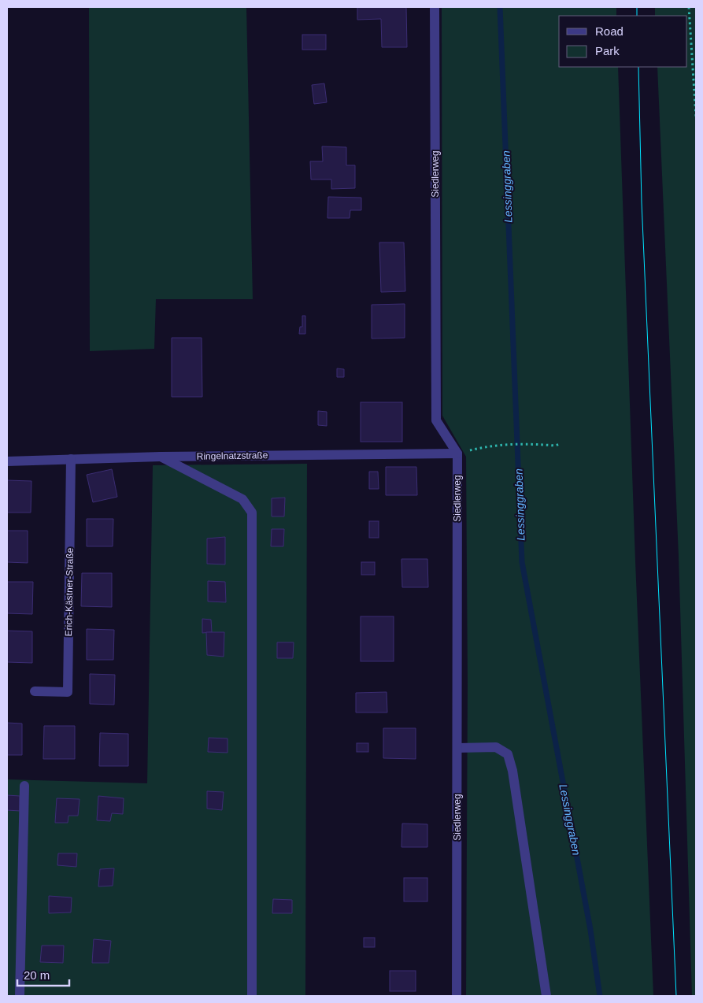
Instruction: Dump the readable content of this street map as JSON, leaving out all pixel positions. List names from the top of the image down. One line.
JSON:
{"streets":{"street":["Siedlerweg","Ringelnatzstraße","Erich-Kästner-Straße"]},"crossings":[["Siedlerweg","Ringelnatzstraße"],["Ringelnatzstraße","Erich-Kästner-Straße"]],"water":["Lessinggraben"],"legend":["Road","Park"],"scale_bar":"20 m"}
